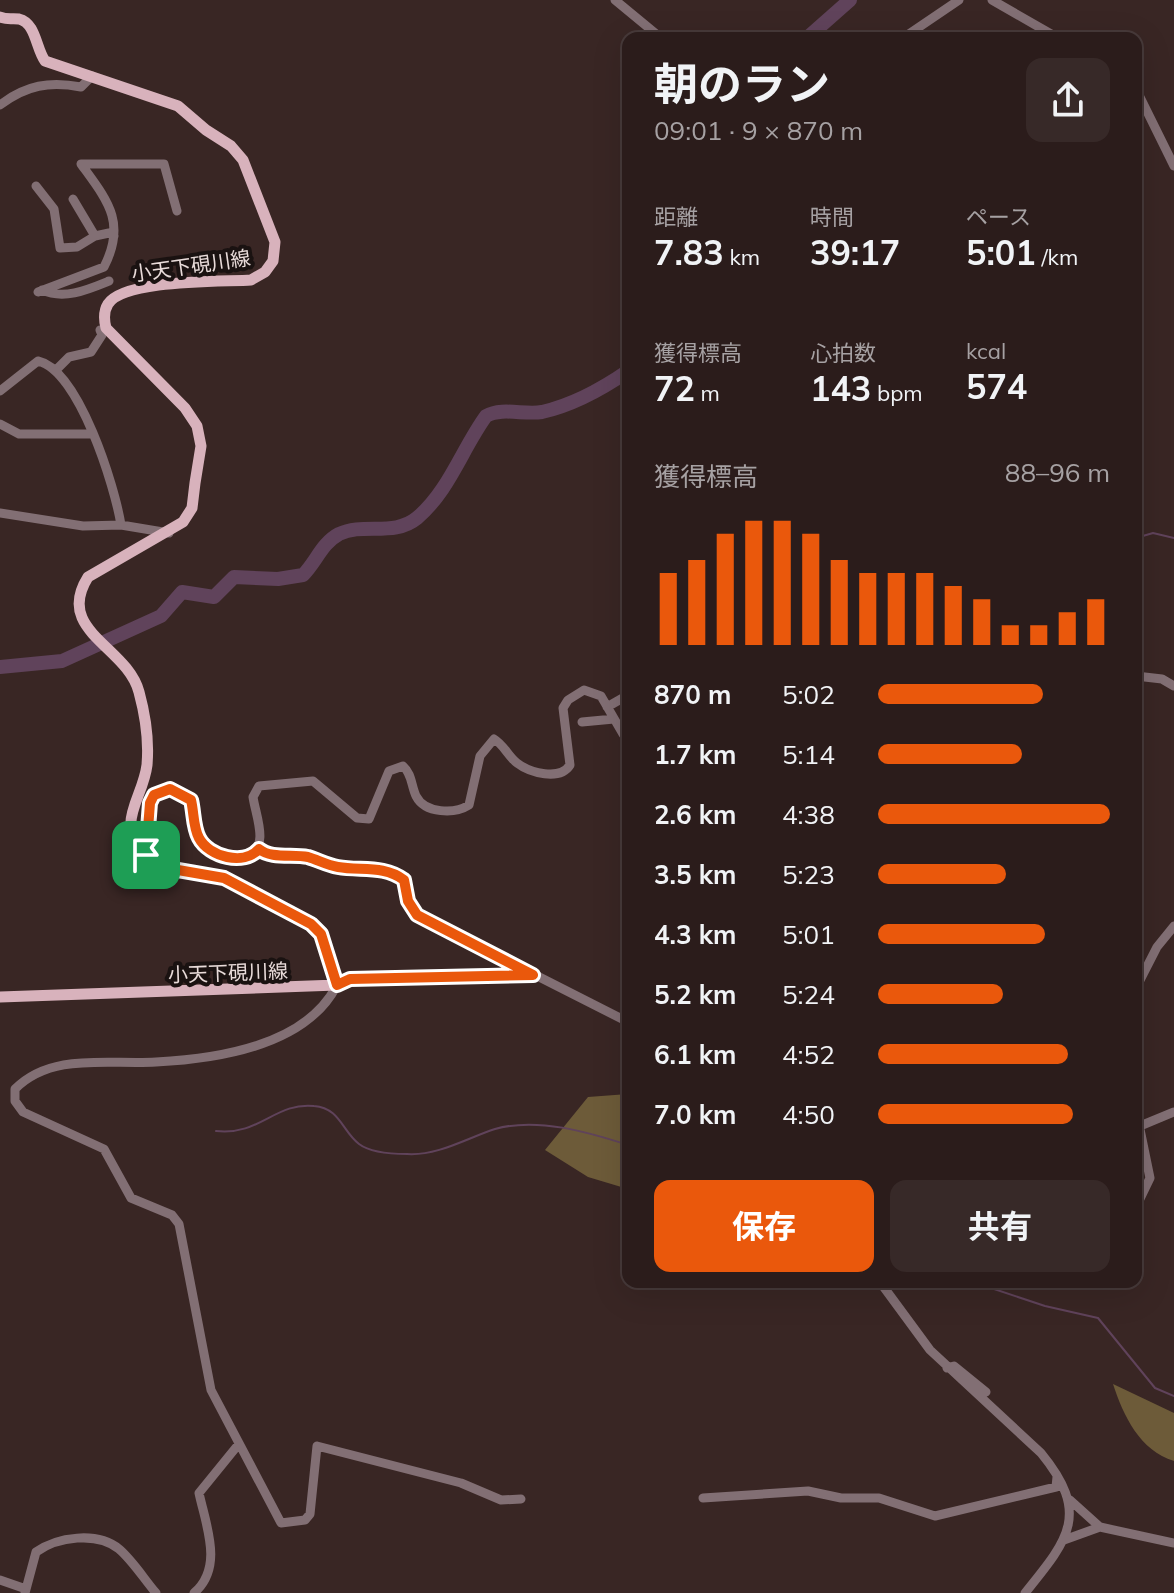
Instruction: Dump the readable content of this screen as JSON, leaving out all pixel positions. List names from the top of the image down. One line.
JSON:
{"streets":{"main road":["小天下硯川線"]},"page":{"heading":["朝のラン","09:01 · 9 × 870 m"],"stats":[["距離","7.83 km"],["時間","39:17"],["ペース","5:01 /km"],["獲得標高","72 m"],["心拍数","143 bpm"],["kcal","574"]],"chart":["獲得標高","88–96 m"],"list":[{"name":"870 m","note":"5:02"},{"name":"1.7 km","note":"5:14"},{"name":"2.6 km","note":"4:38"},{"name":"3.5 km","note":"5:23"},{"name":"4.3 km","note":"5:01"},{"name":"5.2 km","note":"5:24"},{"name":"6.1 km","note":"4:52"},{"name":"7.0 km","note":"4:50"}],"buttons":["保存","共有"]}}
